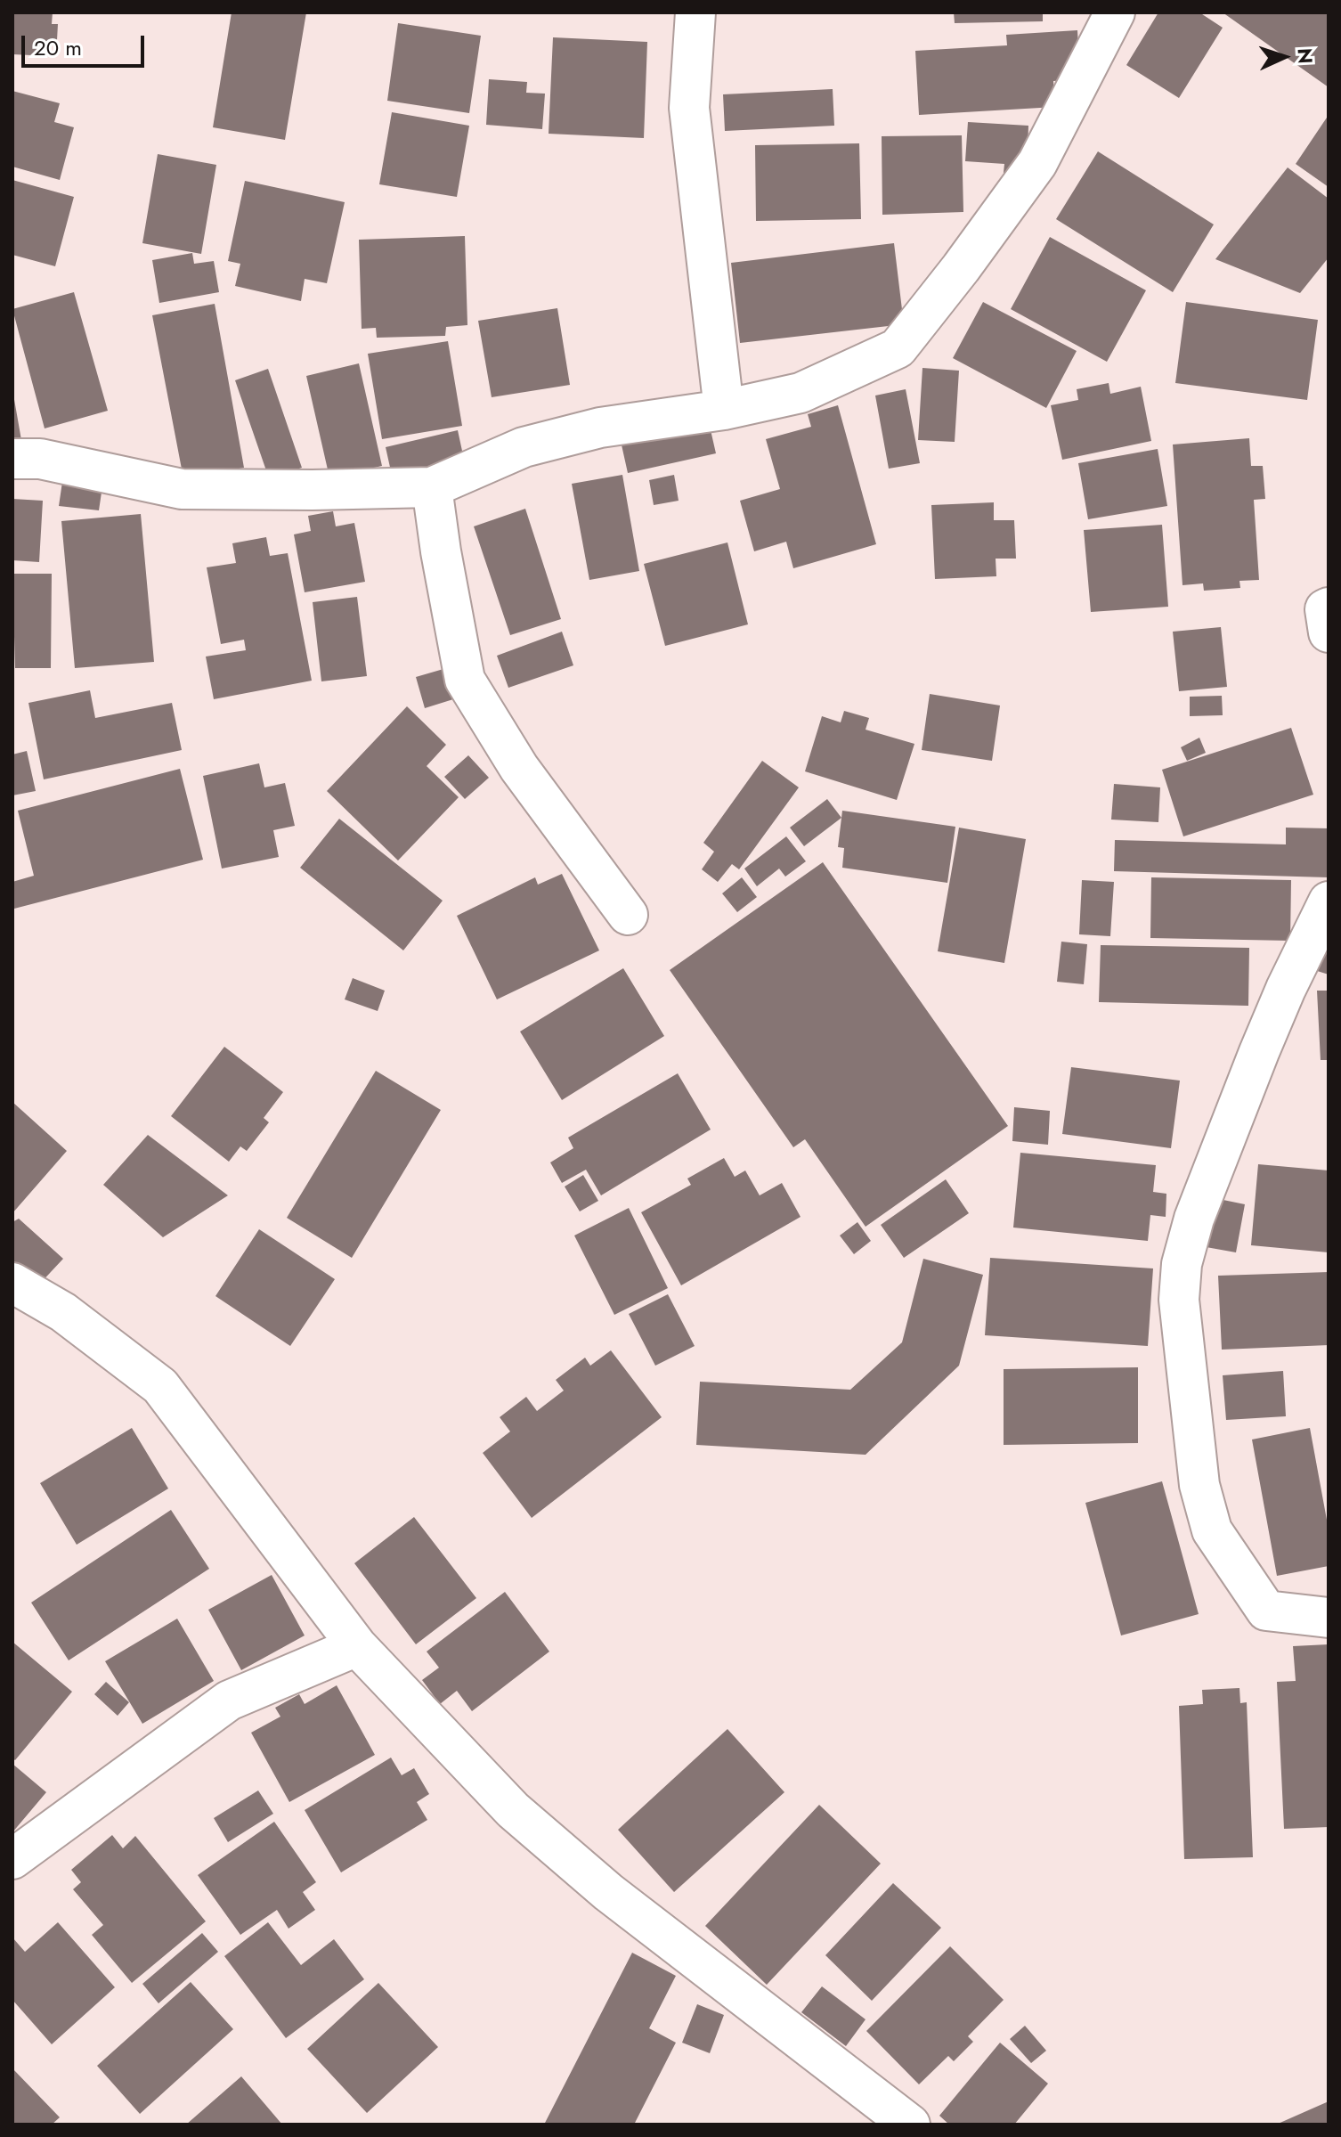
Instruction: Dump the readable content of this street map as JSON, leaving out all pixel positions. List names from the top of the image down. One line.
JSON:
{"scale_bar":"20 m","north":"right"}
